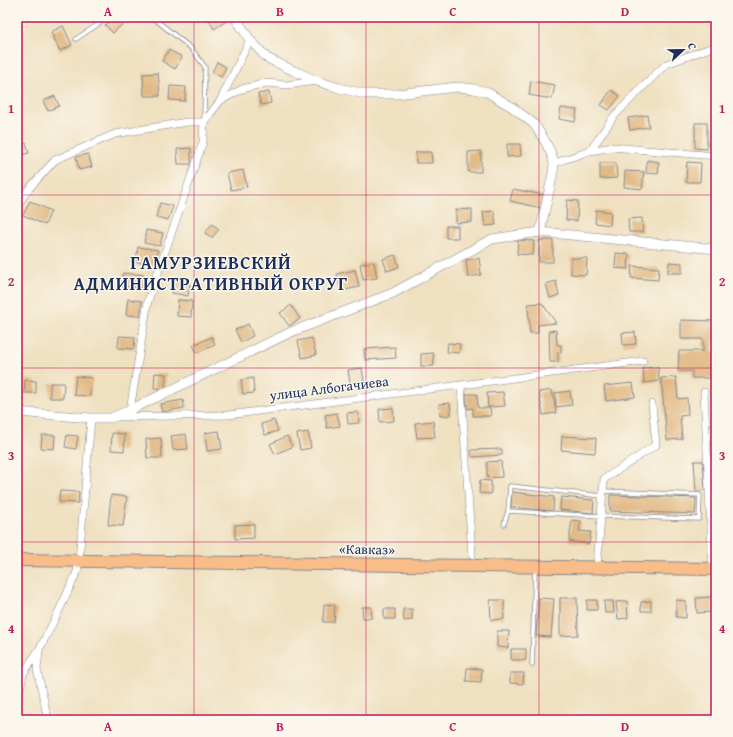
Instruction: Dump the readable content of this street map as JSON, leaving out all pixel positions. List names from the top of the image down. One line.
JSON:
{"streets":{"highway":["«Кавказ»"],"street":["улица Албогачиева"]},"districts":["ГАМУРЗИЕВСКИЙ АДМИНИСТРАТИВНЫЙ ОКРУГ"],"north":"right","grid":{"columns":["A","B","C","D"],"rows":["1","2","3","4"]}}
